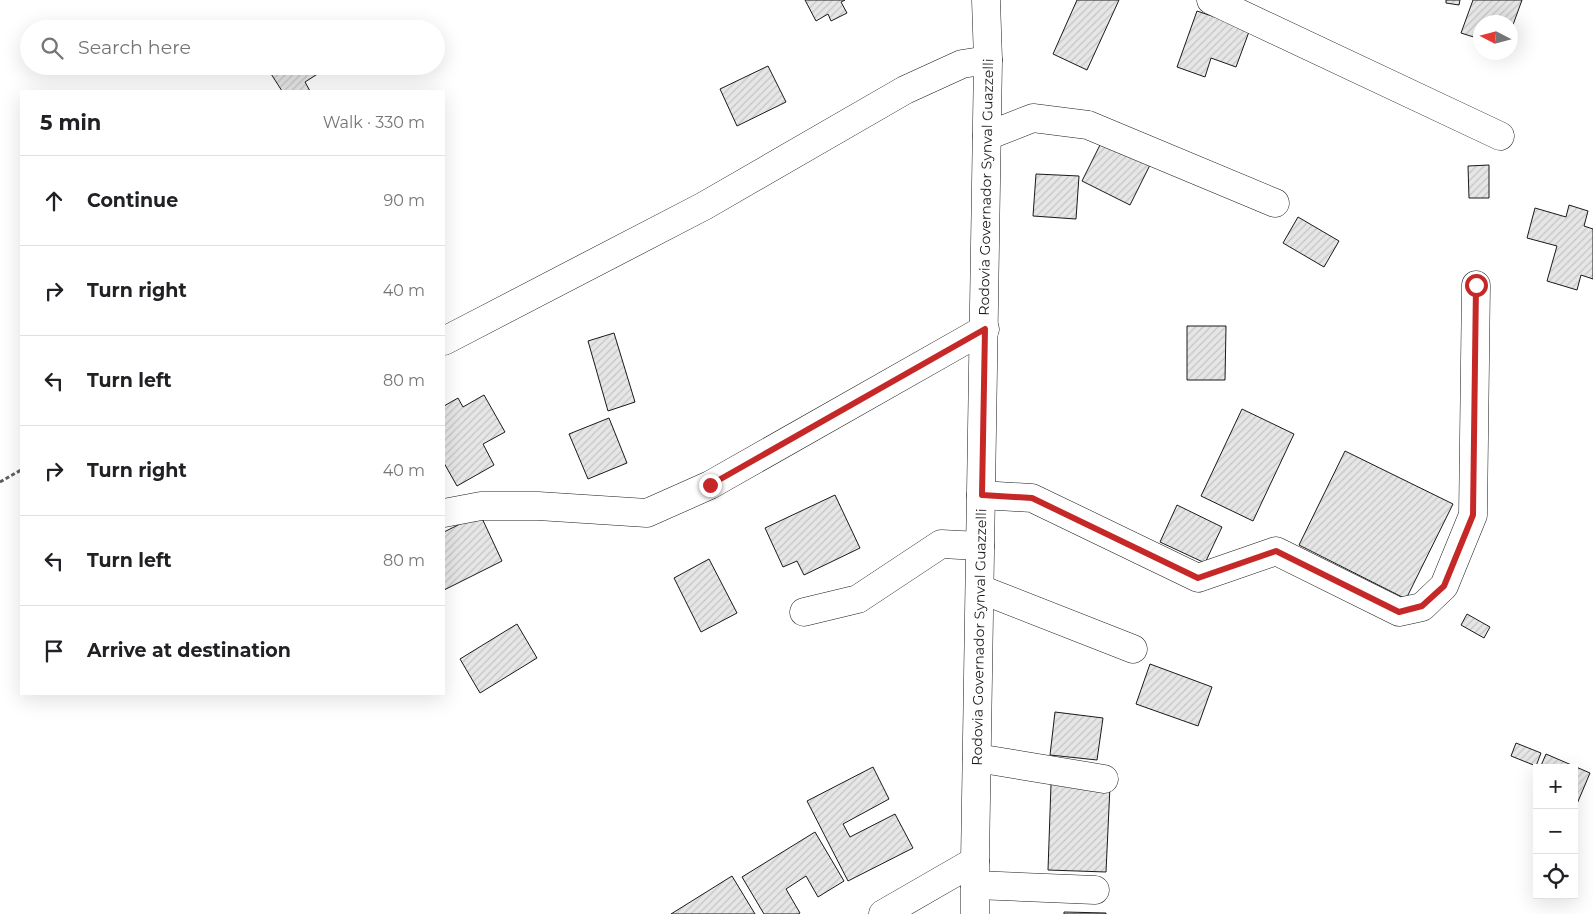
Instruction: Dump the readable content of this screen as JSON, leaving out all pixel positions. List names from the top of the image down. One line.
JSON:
{"streets":{"main road":["Rodovia Governador Synval Guazzelli"]},"north":"left","page":{"search":"Search here","heading":["5 min","Walk · 330 m"],"list":[["Continue","90 m"],["Turn right","40 m"],["Turn left","80 m"],["Turn right","40 m"],["Turn left","80 m"],"Arrive at destination"],"map_buttons":["+","−"]}}
